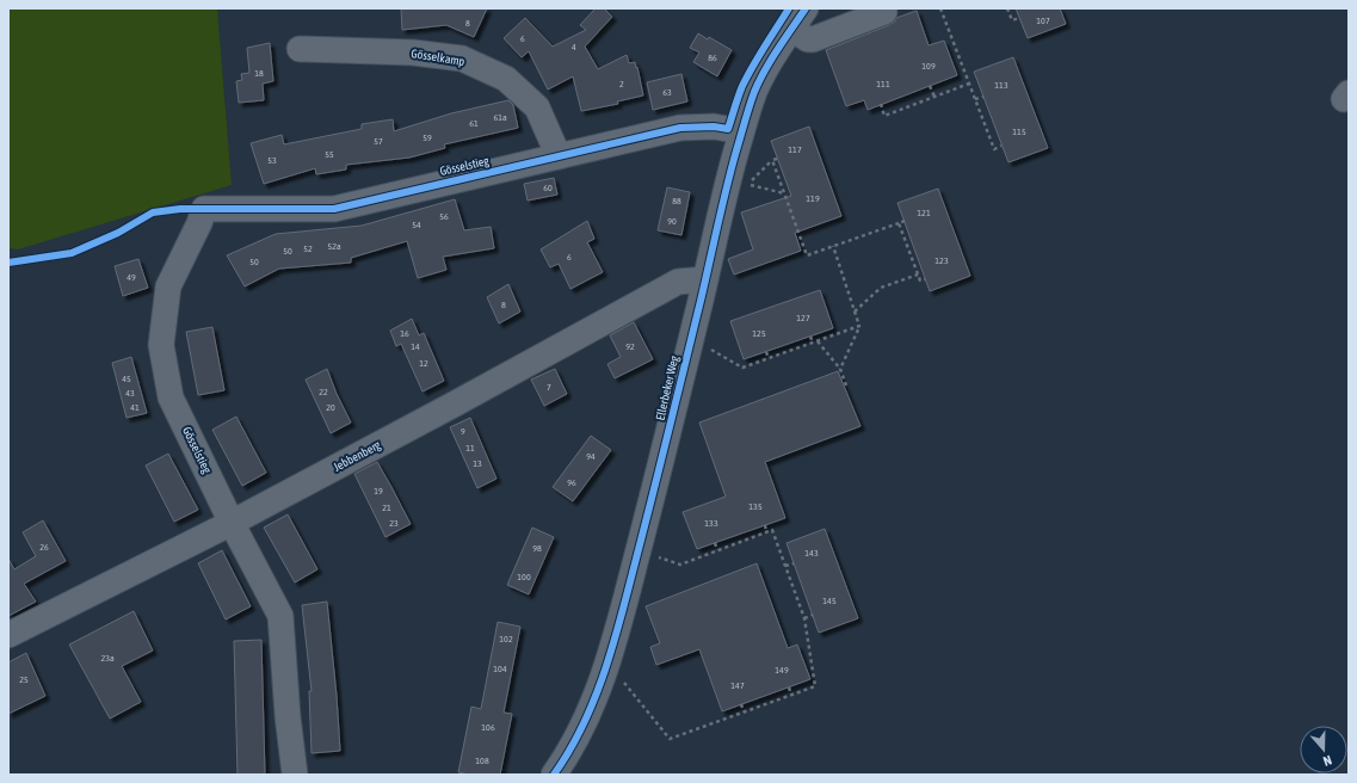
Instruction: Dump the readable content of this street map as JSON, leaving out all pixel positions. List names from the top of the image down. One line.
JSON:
{"streets":{"street":["Gösselkamp","Gösselstieg","Ellerbeker Weg","Jebbenberg"]},"crossings":[["Gösselkamp","Gösselstieg"],["Gösselstieg","Ellerbeker Weg"],["Gösselstieg","Jebbenberg"],["Ellerbeker Weg","Jebbenberg"]],"house_numbers":["107","8","6","4","86","109","18","2","111","113","63","61a","61","115","59","57","117","55","53","60","119","88","121","56","90","54","52a","52","50","6","123","50","49","8","127","16","125","14","92","12","45","7","22","43","41","20","9","11","94","13","96","19","135","21","23","133","26","98","143","100","145","102","23a","104","149","25","147","106","108"],"north":"bottom"}
